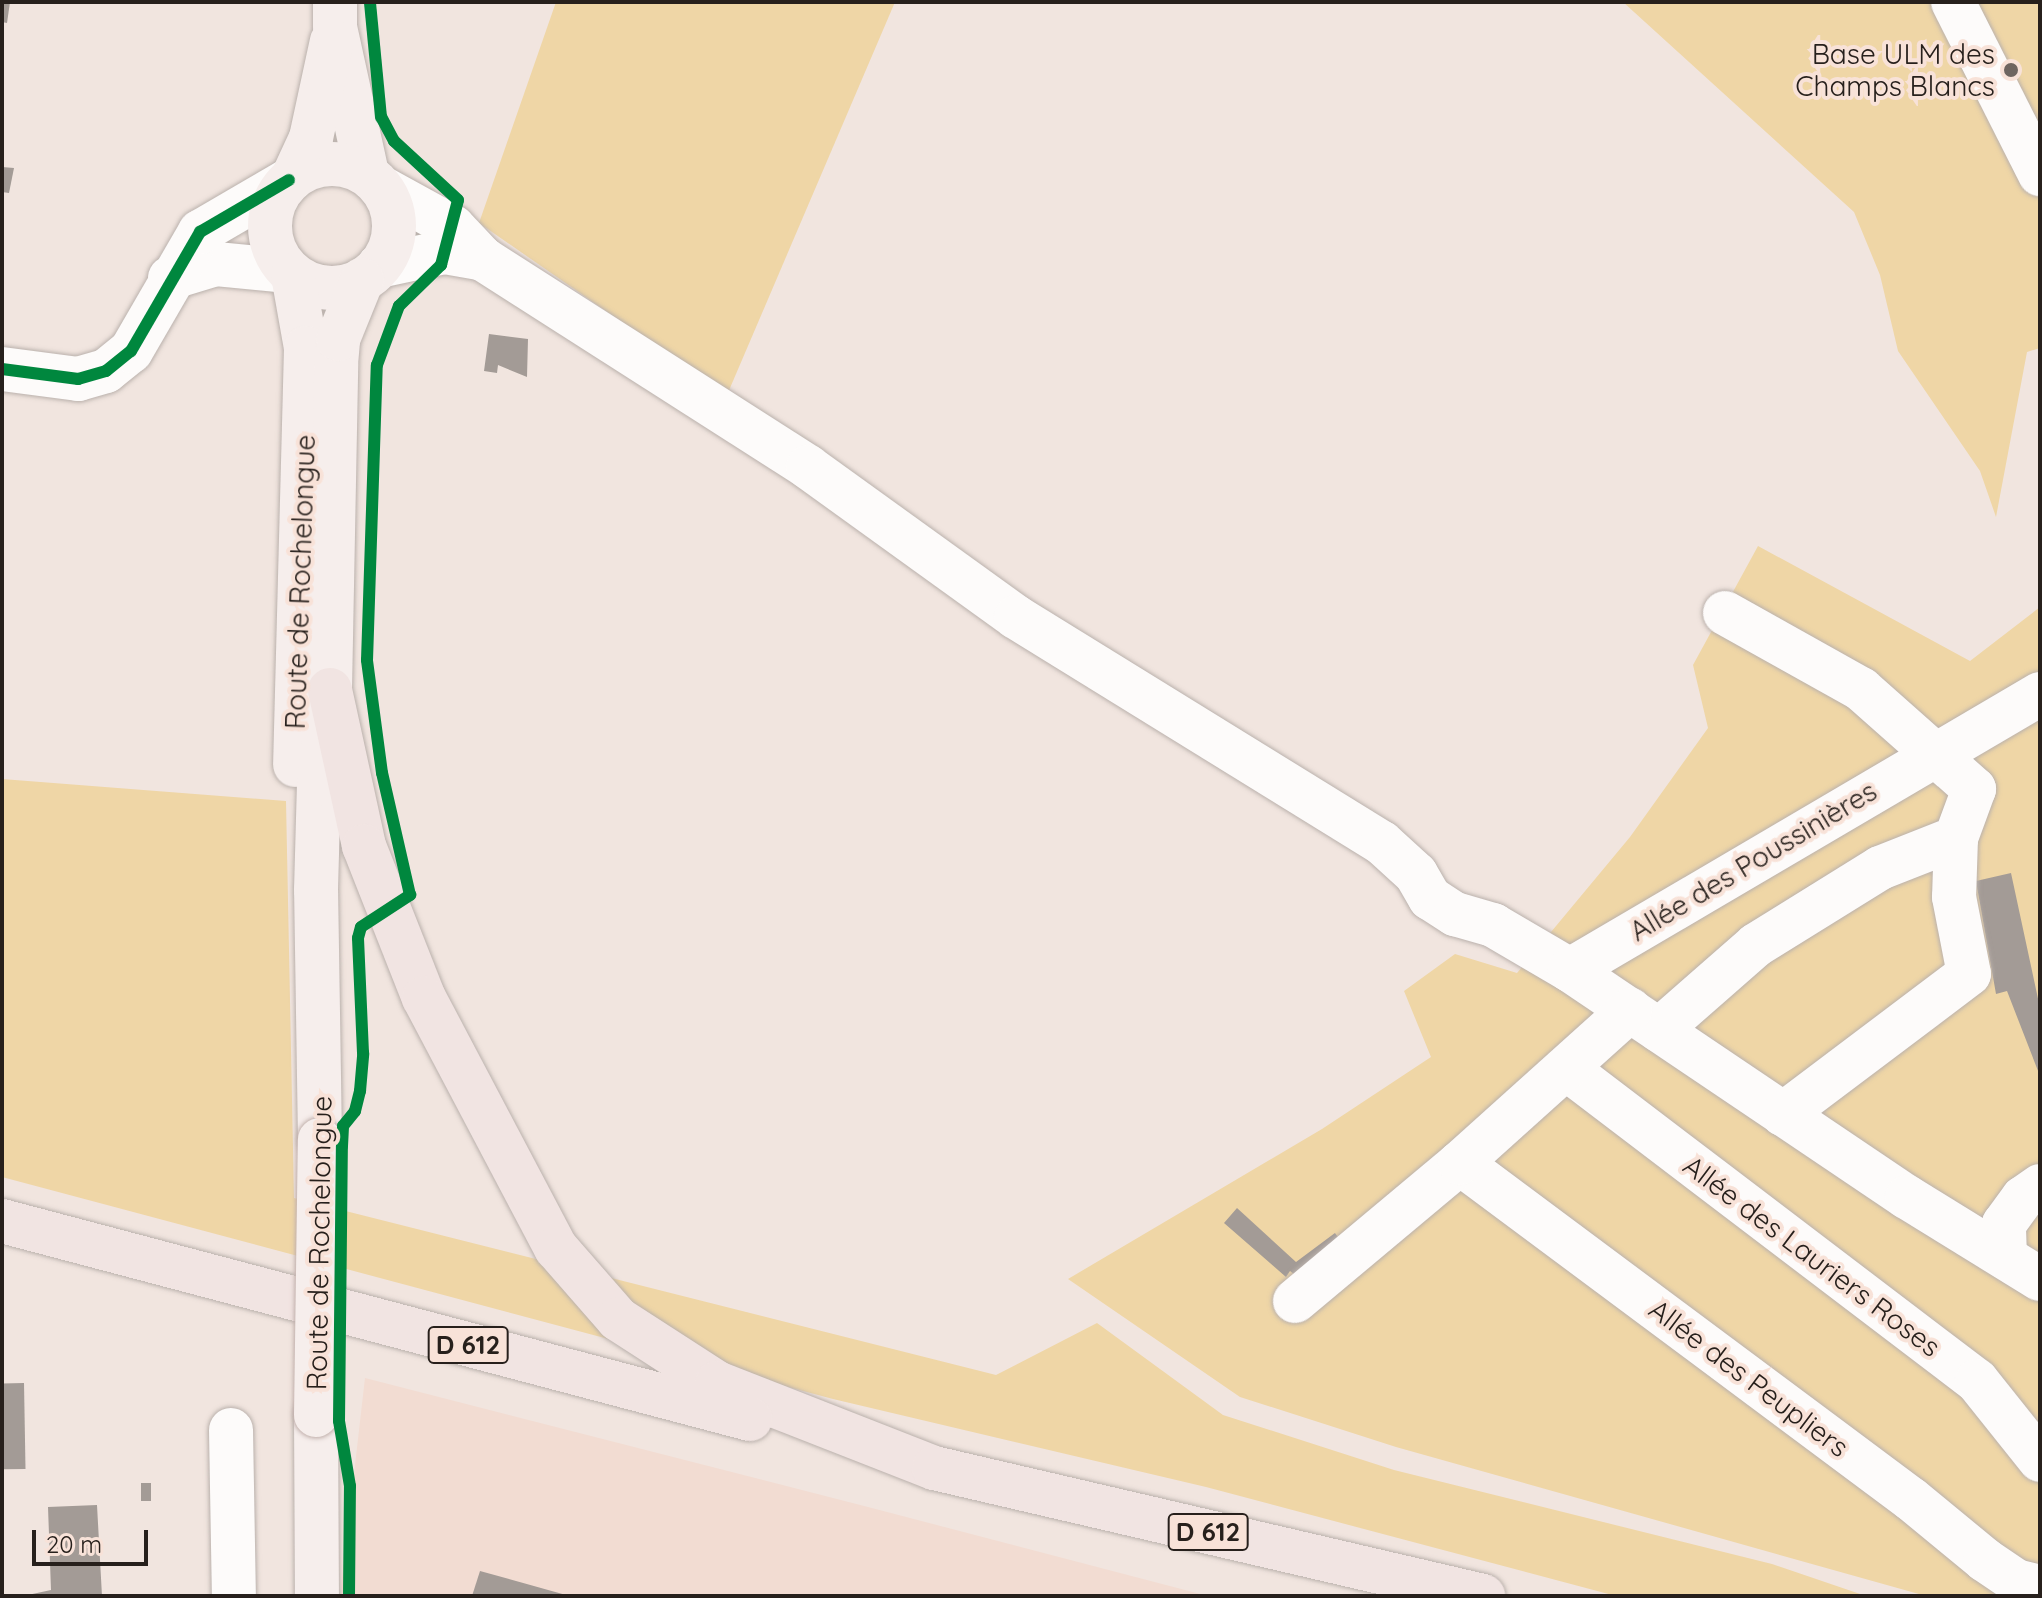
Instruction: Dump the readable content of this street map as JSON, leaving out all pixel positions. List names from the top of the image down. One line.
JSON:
{"streets":{"highway":["D 612"],"main road":["Route de Rochelongue"],"street":["Allée des Poussinières","Allée des Lauriers Roses","Allée des Peupliers"]},"places":["Base ULM des Champs Blancs"],"scale_bar":"20 m"}
